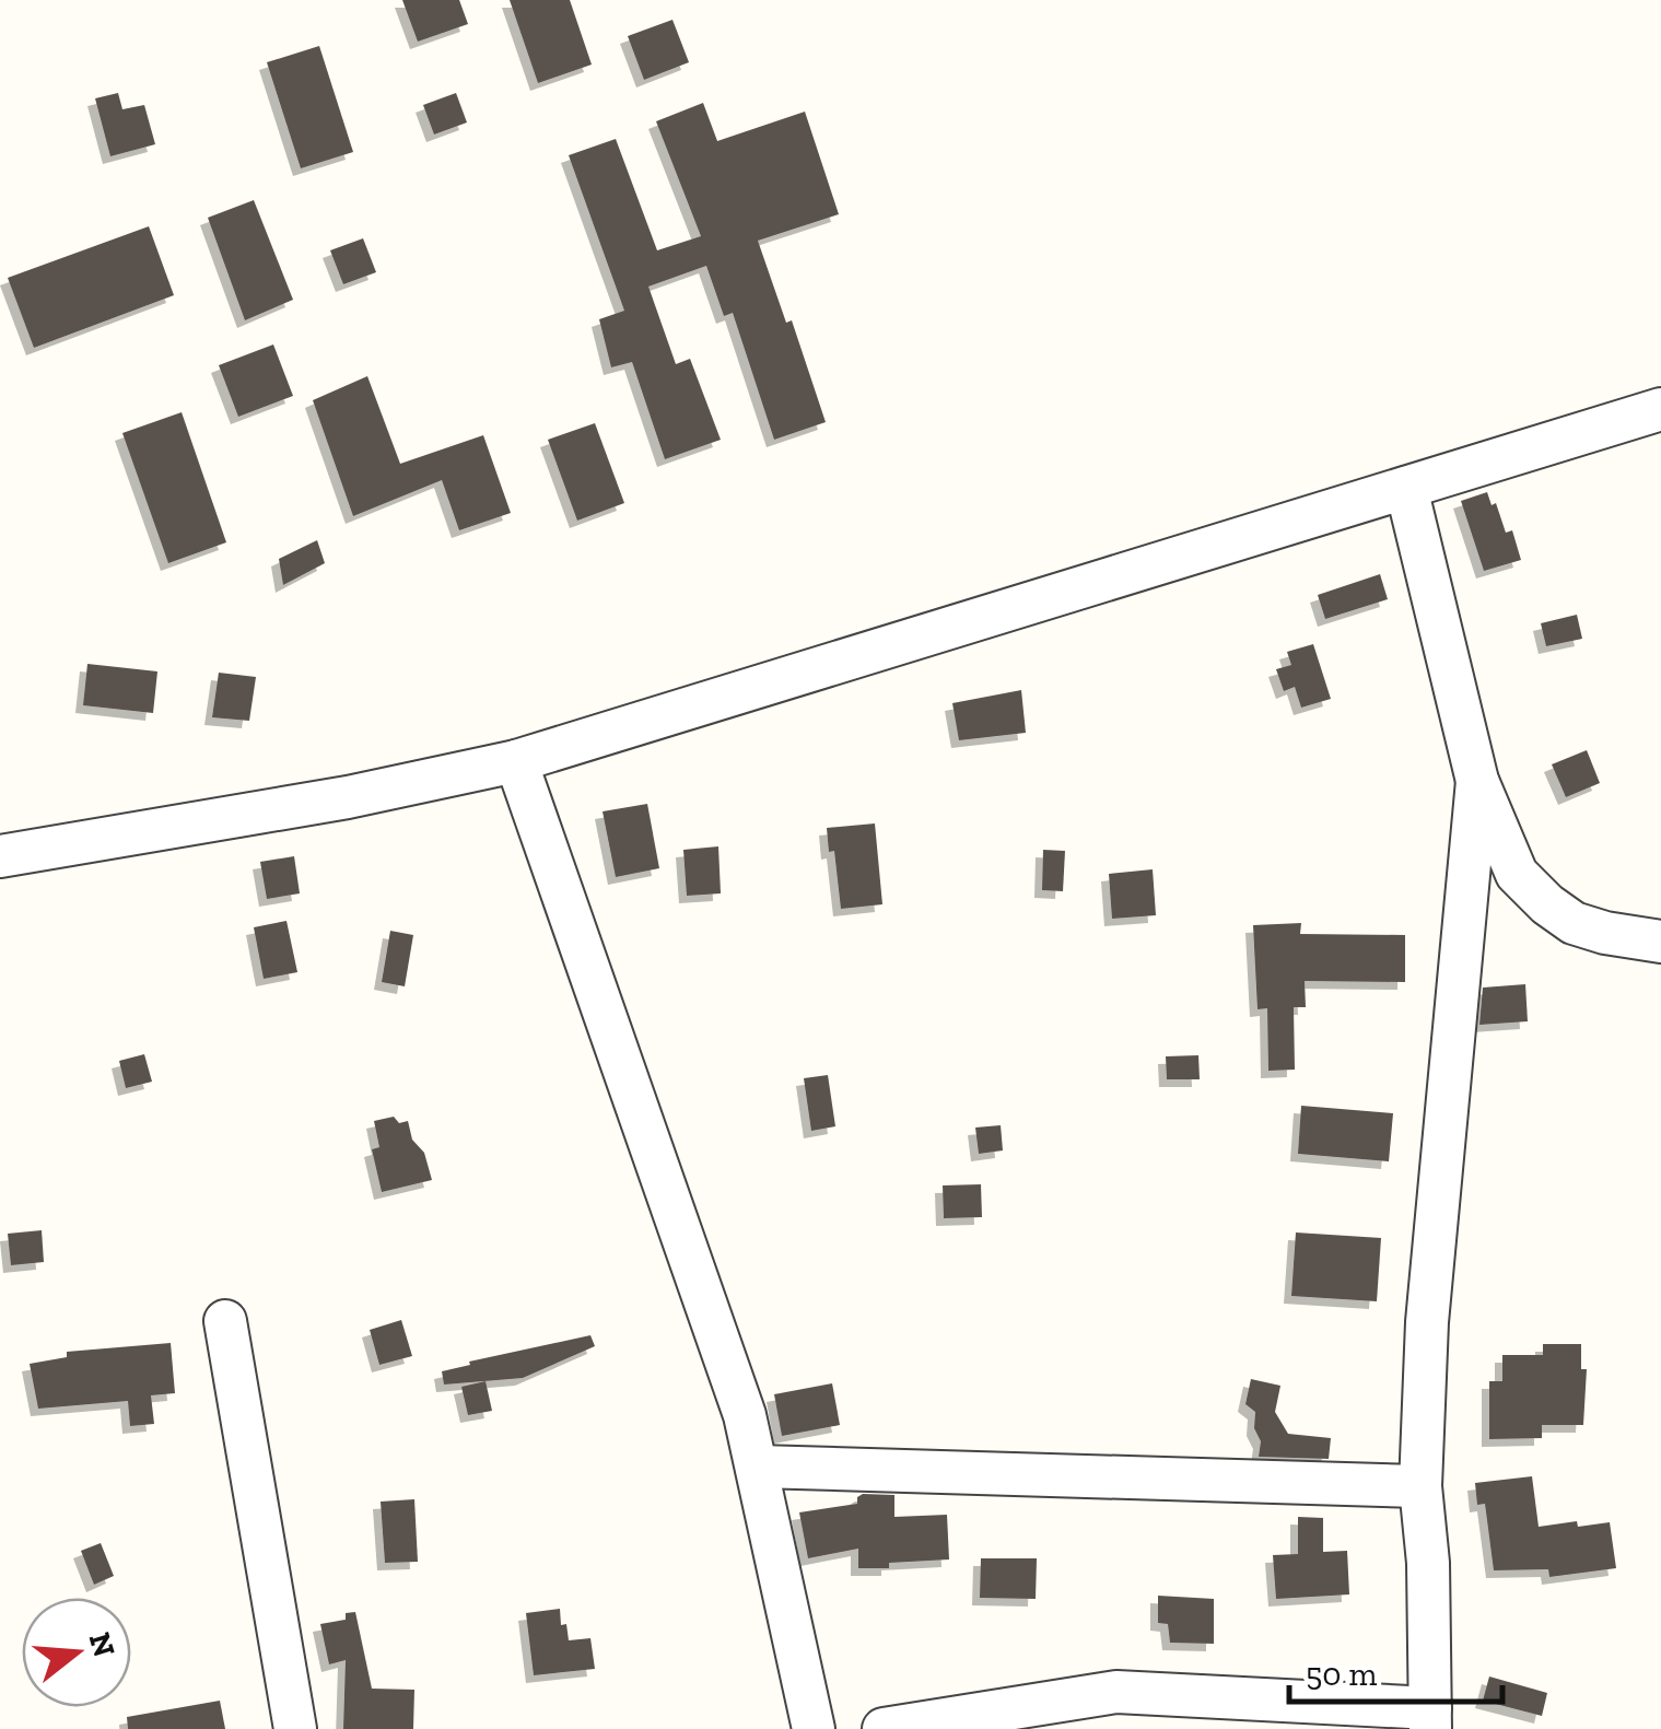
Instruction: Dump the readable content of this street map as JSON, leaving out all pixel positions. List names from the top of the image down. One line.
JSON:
{"scale_bar":"50 m","north":"right"}
